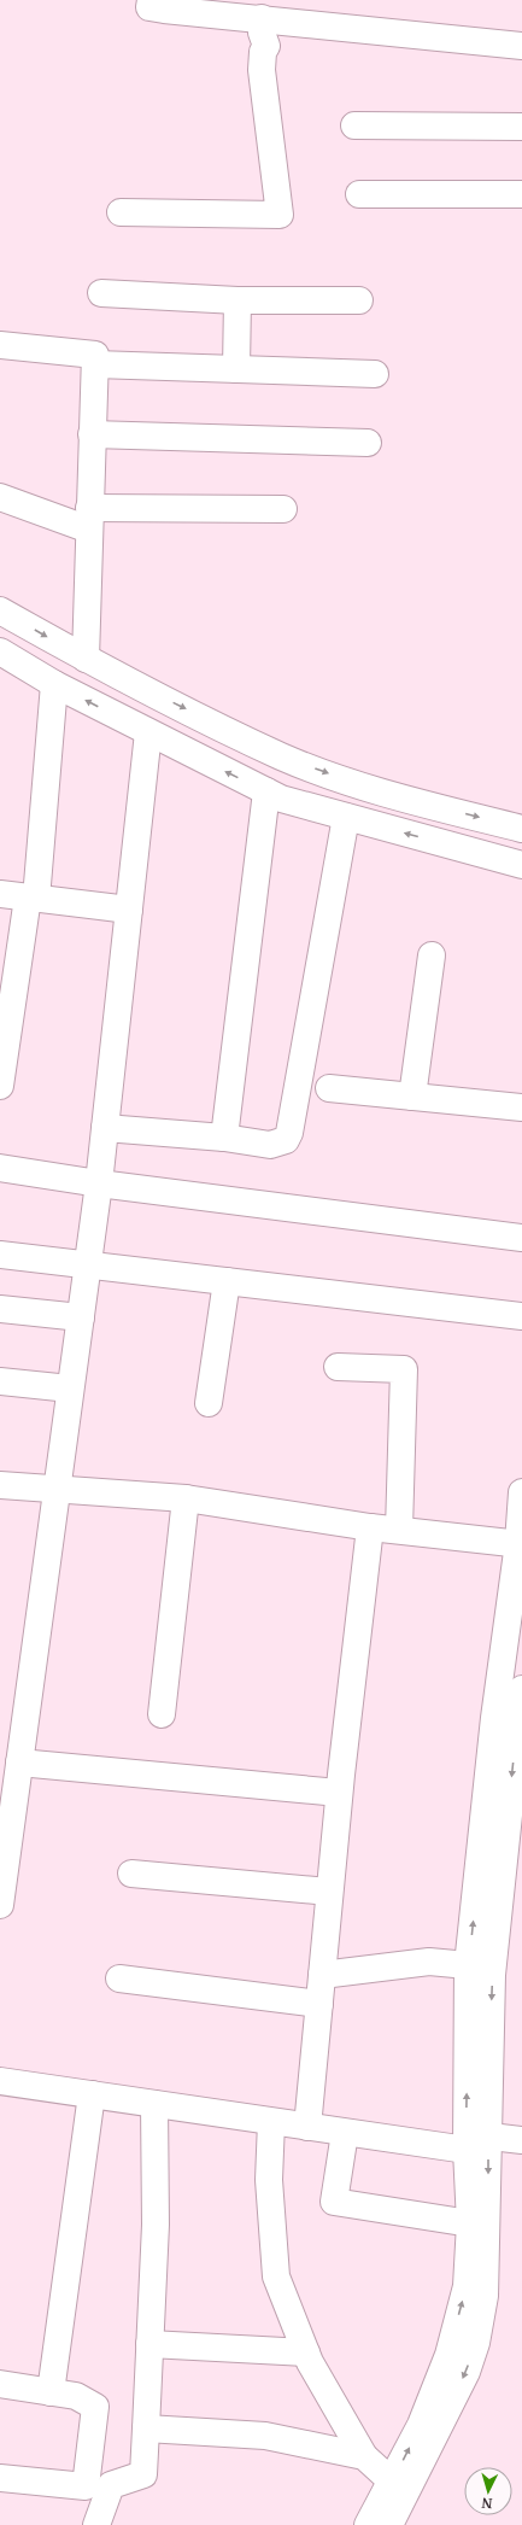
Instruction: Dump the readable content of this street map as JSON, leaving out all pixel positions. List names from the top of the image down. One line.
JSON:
{"north":"bottom"}
